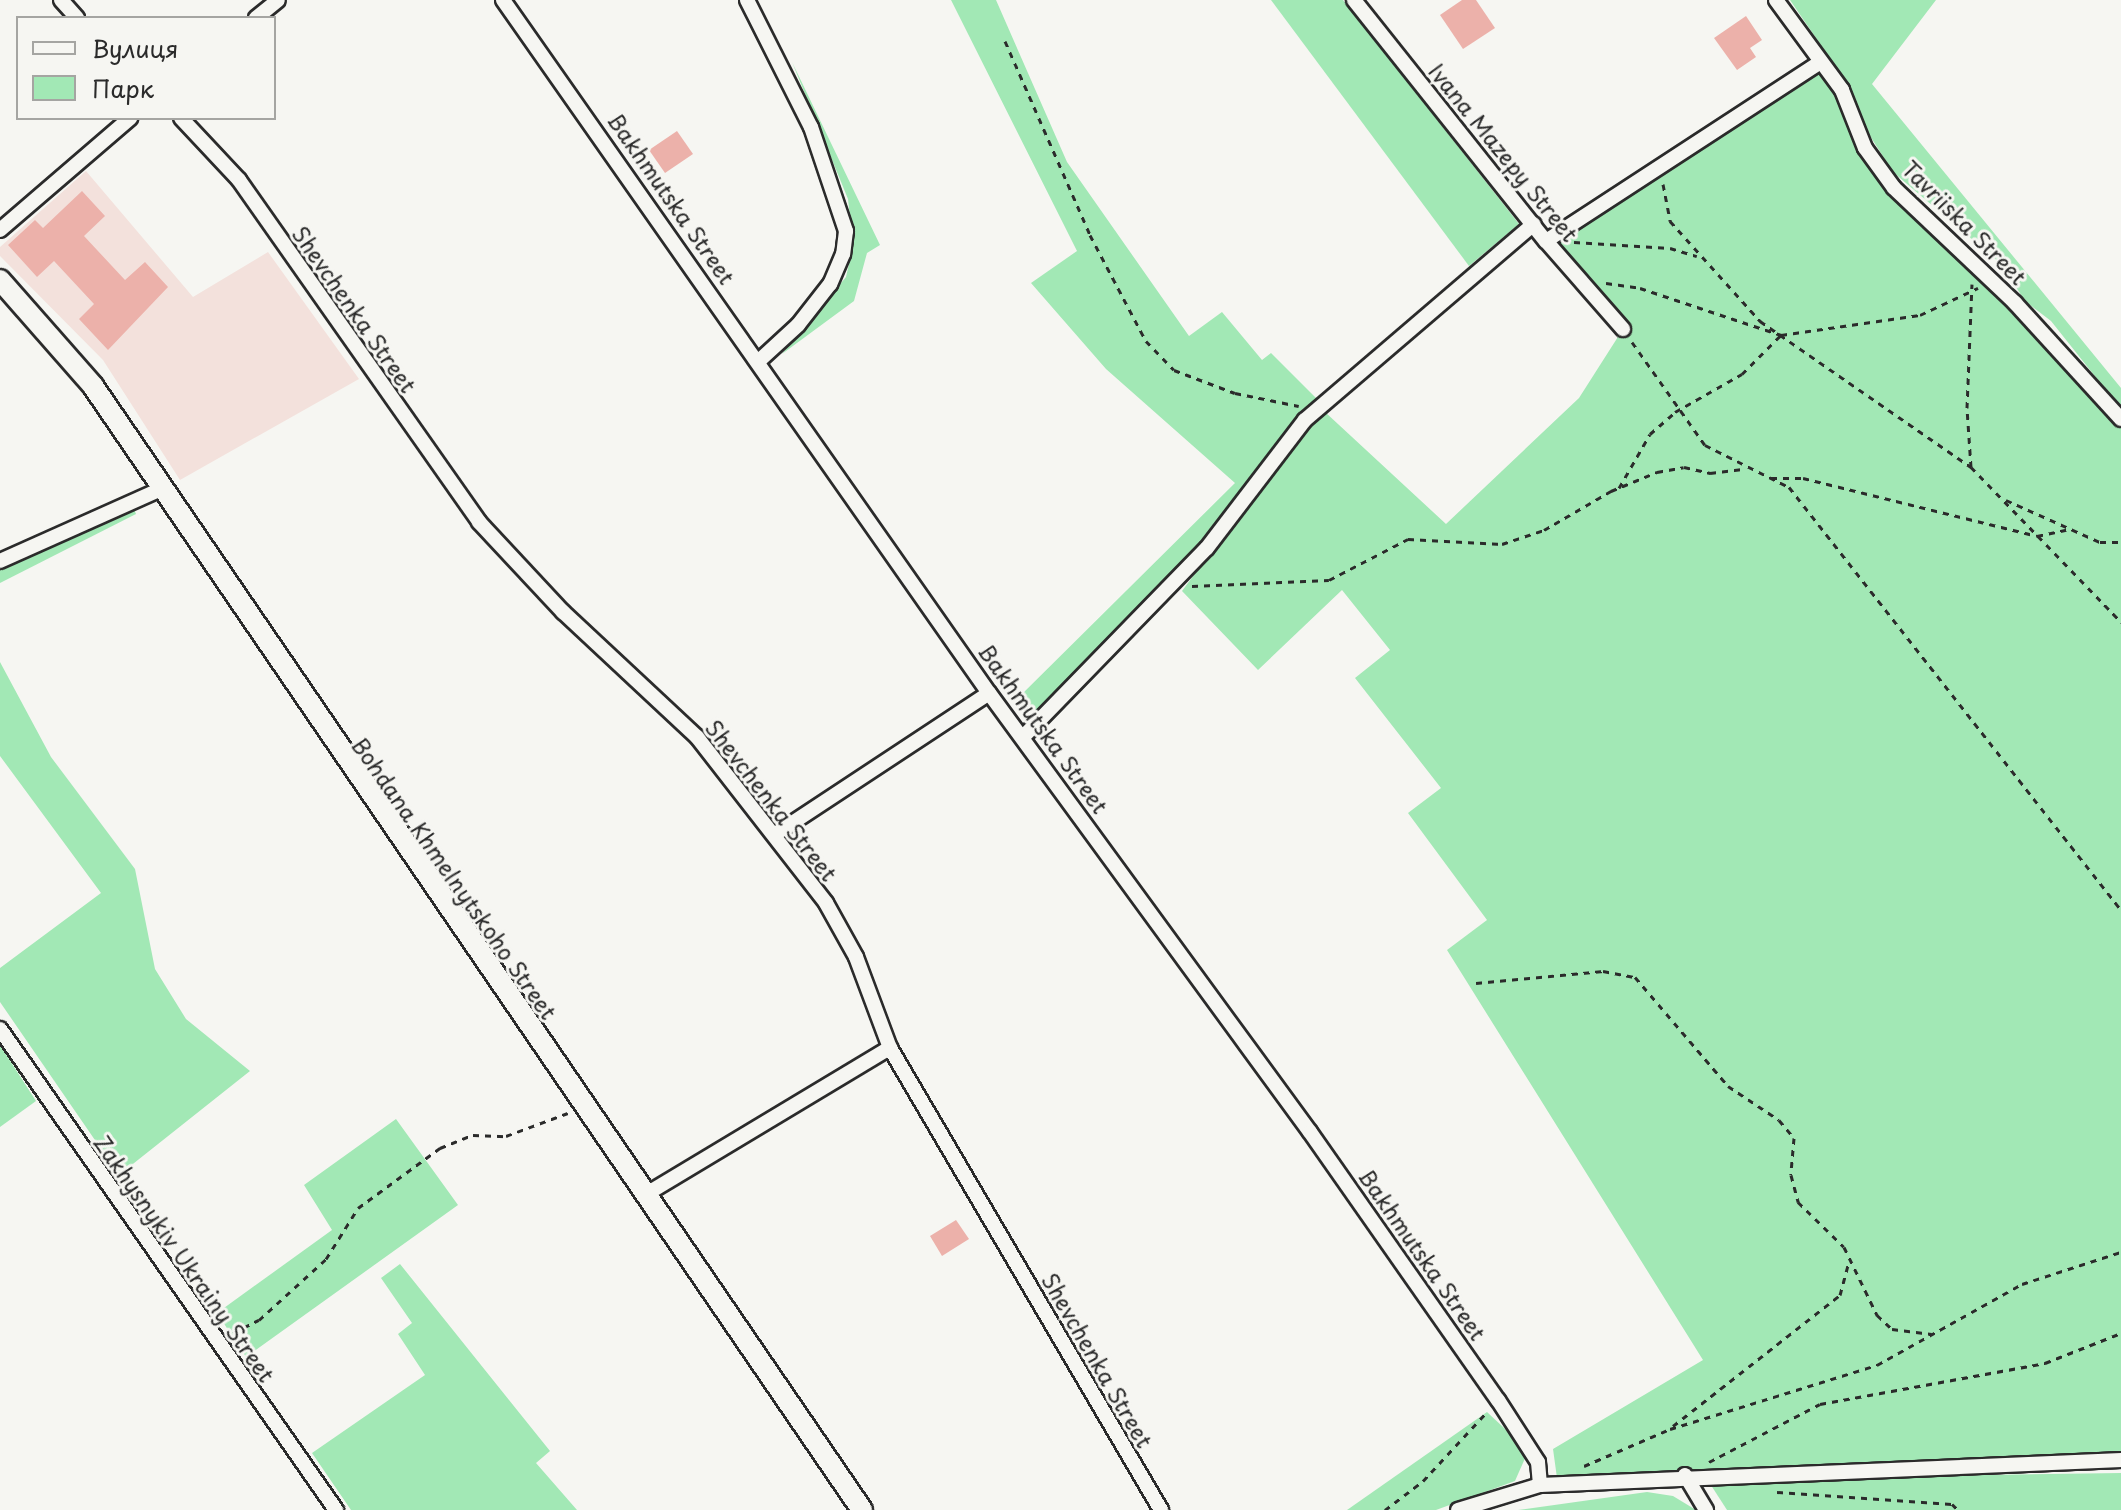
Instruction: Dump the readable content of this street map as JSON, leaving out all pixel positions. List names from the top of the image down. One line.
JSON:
{"streets":{"street":["Ivana Mazepy Street","Bakhmutska Street","Tavriiska Street","Shevchenka Street","Bohdana Khmelnytskoho Street","Zakhysnykiv Ukrainy Street"]},"legend":["Вулиця","Парк"]}
